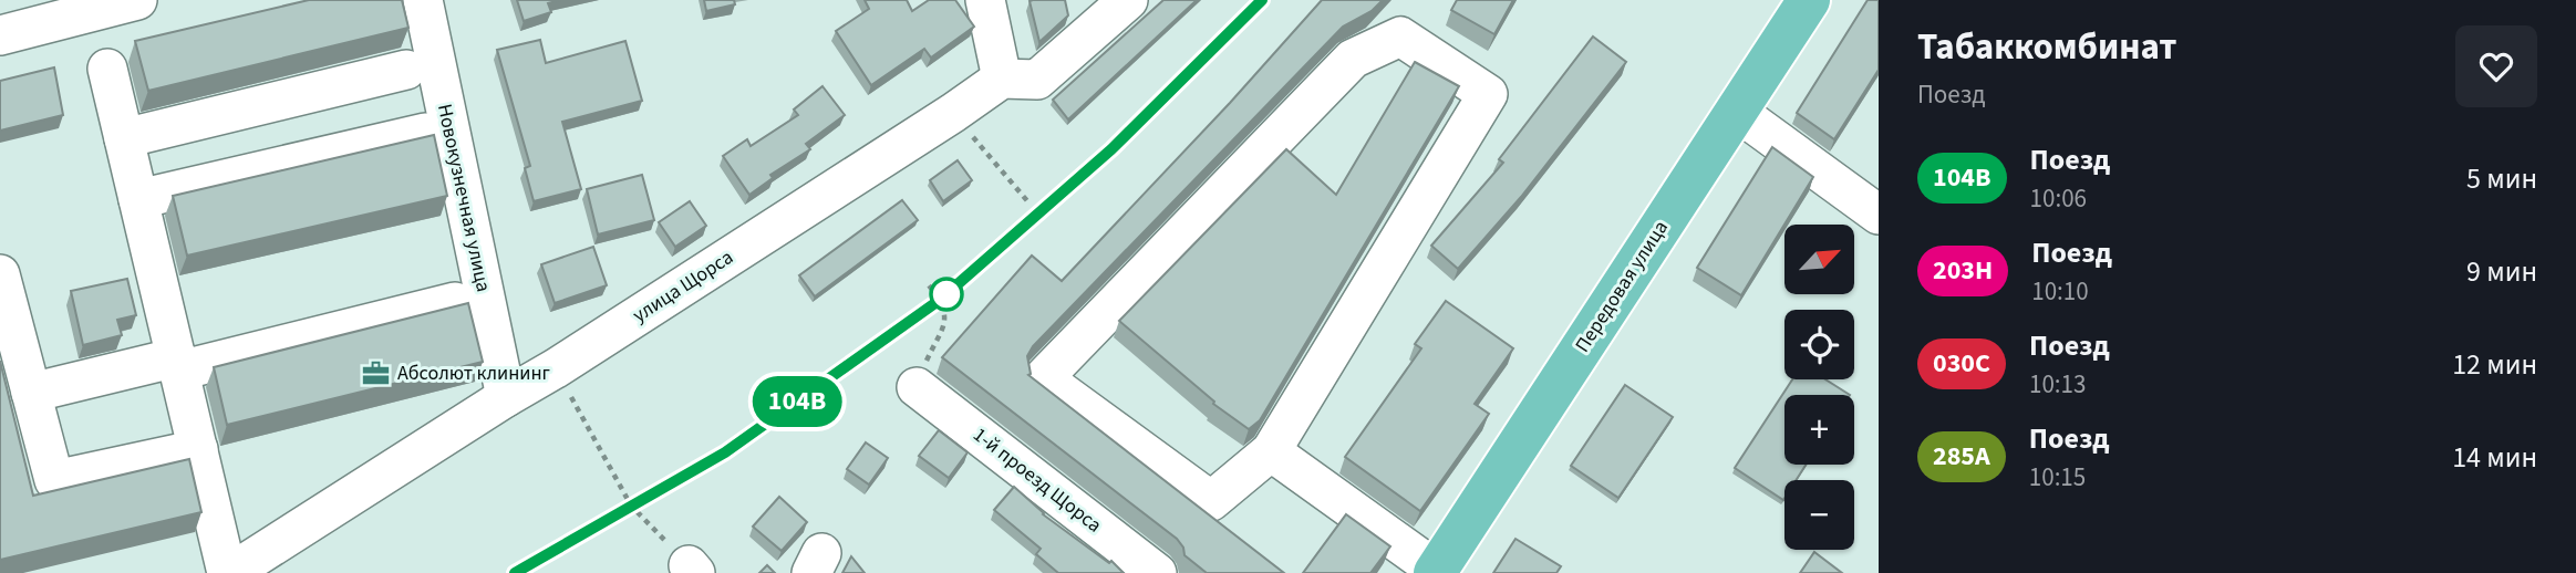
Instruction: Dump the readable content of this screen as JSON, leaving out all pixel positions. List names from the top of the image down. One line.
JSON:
{"streets":{"main road":["Передовая улица"],"street":["Новокузнечная улица","улица Щорса","1-й проезд Щорса"]},"crossings":[["Новокузнечная улица","улица Щорса"]],"places":{"office":["Абсолют клининг"]},"north":"top right","page":{"on_map":"104В","heading":["Табаккомбинат","Поезд"],"list":[{"mark":"104В","name":"Поезд","note":"10:06","value":"5 мин"},{"mark":"203Н","name":"Поезд","note":"10:10","value":"9 мин"},{"mark":"030C","name":"Поезд","note":"10:13","value":"12 мин"},{"mark":"285А","name":"Поезд","note":"10:15","value":"14 мин"}],"map_buttons":["+","−"]}}
